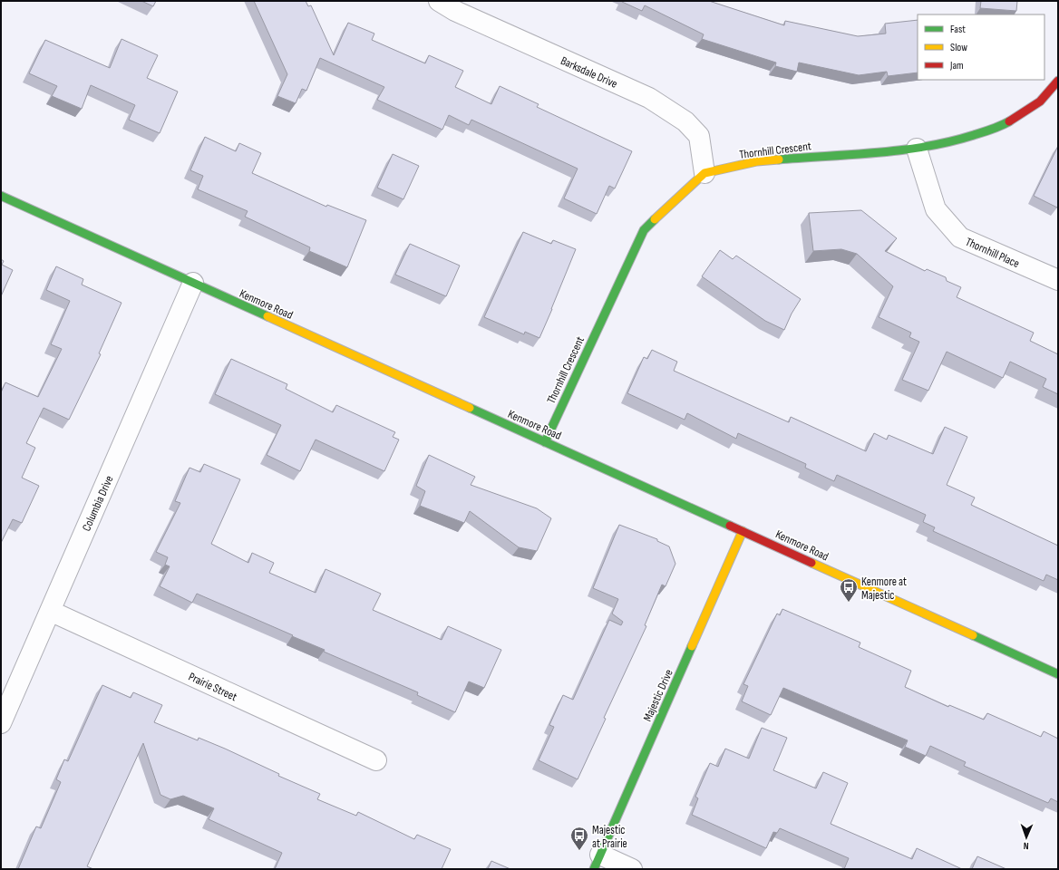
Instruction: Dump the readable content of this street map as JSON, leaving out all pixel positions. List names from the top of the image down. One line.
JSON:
{"streets":{"street":["Barksdale Drive","Thornhill Crescent","Thornhill Place","Kenmore Road","Columbia Drive","Prairie Street","Majestic Drive"]},"crossings":[["Barksdale Drive","Thornhill Crescent"],["Thornhill Crescent","Thornhill Place"],["Thornhill Crescent","Kenmore Road"],["Kenmore Road","Columbia Drive"],["Kenmore Road","Majestic Drive"],["Columbia Drive","Prairie Street"]],"places":{"bus stop":["Kenmore at Majestic","Majestic at Prairie"]},"legend":["Fast","Slow","Jam"],"north":"bottom"}
